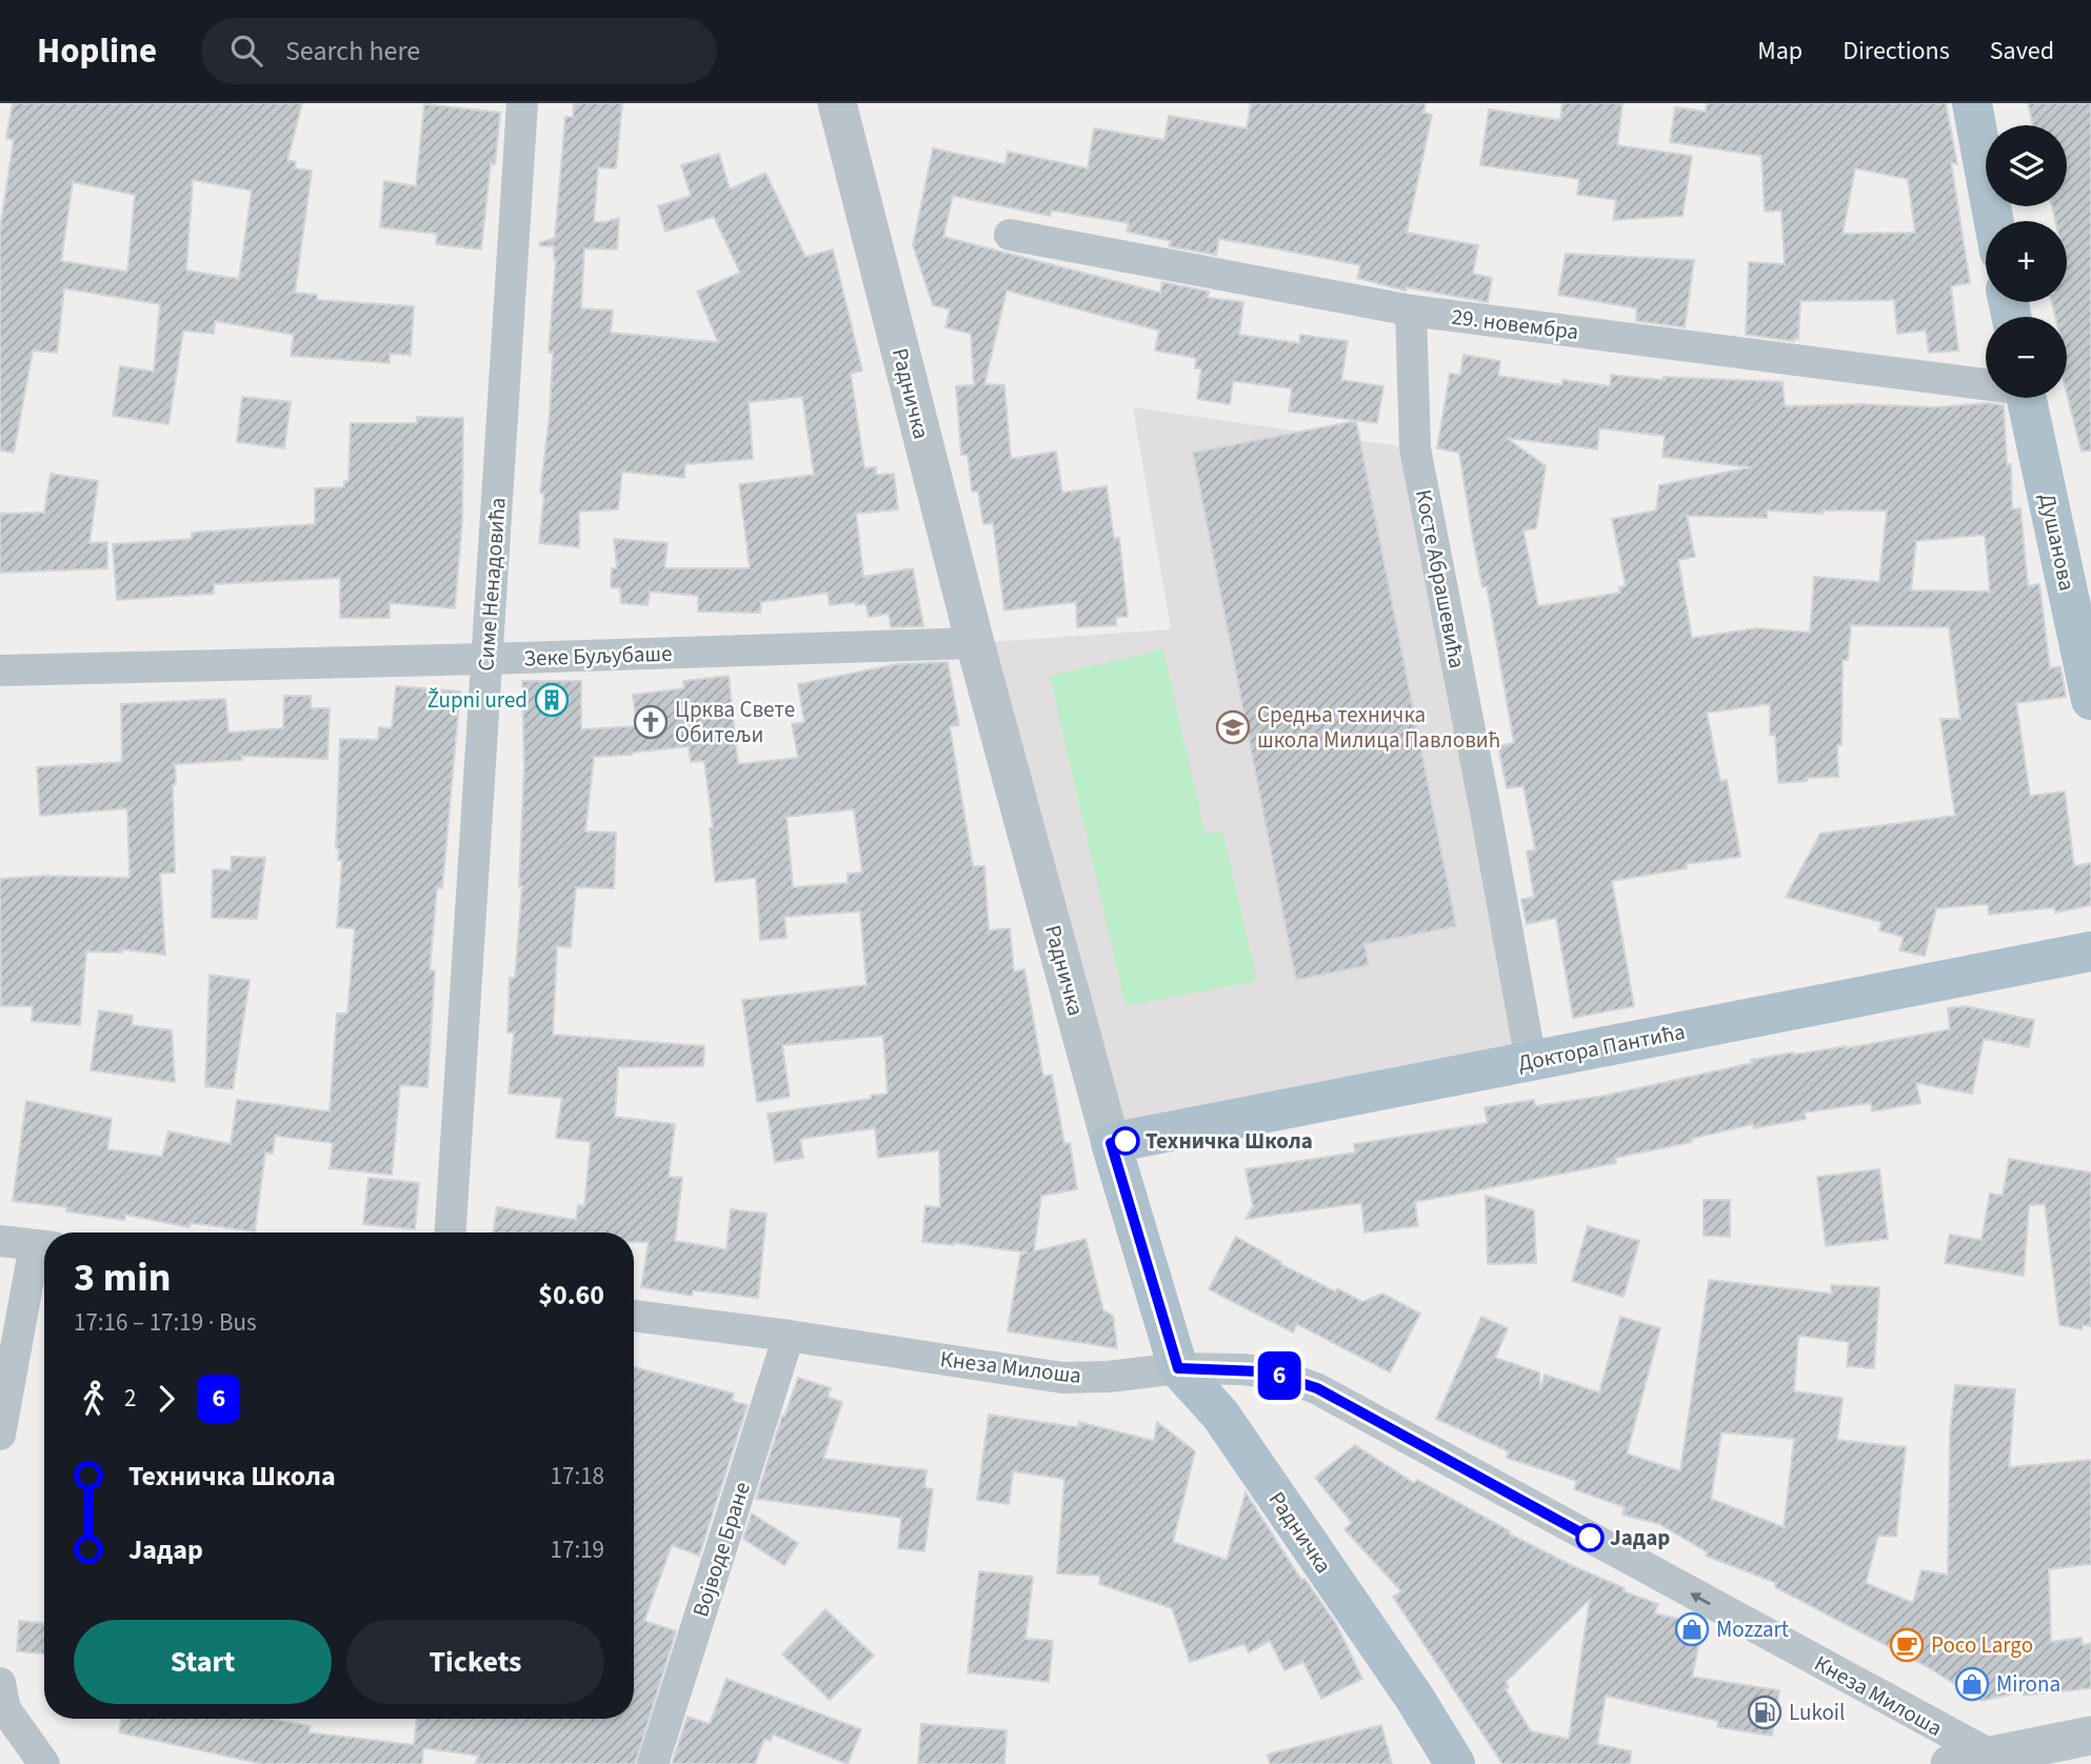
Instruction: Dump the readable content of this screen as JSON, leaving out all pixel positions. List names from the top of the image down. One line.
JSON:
{"streets":{"main road":["Радничка","Душанова","Доктора Пантића"],"street":["29. новембра","Косте Абрашевића","Симе Ненадовића","Зеке Буљубаше","Кнеза Милоша","Војводе Бране"]},"crossings":[["29. новембра","Косте Абрашевића"],["Радничка","Зеке Буљубаше"],["Радничка","Доктора Пантића"],["Радничка","Кнеза Милоша"],["Косте Абрашевића","Доктора Пантића"],["Симе Ненадовића","Зеке Буљубаше"],["Кнеза Милоша","Војводе Бране"]],"one_way":["Кнеза Милоша"],"places":{"building":["Župni ured"],"church":["Црква Свете Обитељи"],"school or university":["Средња техничка школа Милица Павловић"],"other":["Техничка Школа","Јадар"],"shop":["Mozzart","Mirona"],"cafe":["Poco Largo"],"fuel station":["Lukoil"]},"lines":["bus line 6"],"page":{"header":"Hopline","search":"Search here","nav":["Map","Directions","Saved"],"on_map":"6","map_buttons":["+","−"],"heading":["3 min","17:16 – 17:19 · Bus","$0.60"],"legs":["2","6"],"list":[{"name":"Техничка Школа","value":"17:18"},{"name":"Јадар","value":"17:19"}],"buttons":["Start","Tickets"]}}
